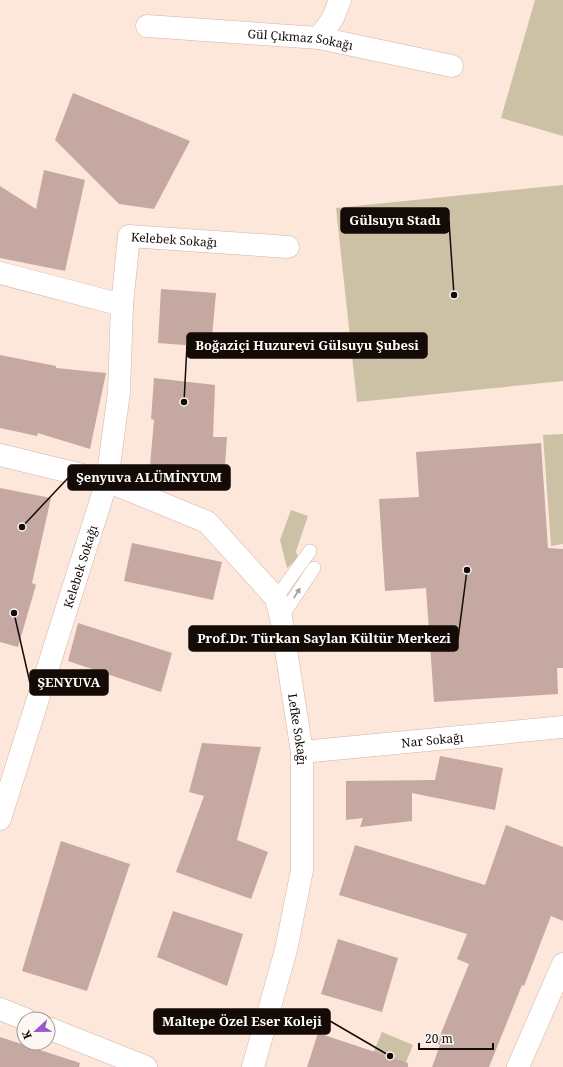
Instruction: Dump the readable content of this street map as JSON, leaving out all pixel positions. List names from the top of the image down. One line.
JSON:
{"streets":{"street":["Gül Çıkmaz Sokağı","Kelebek Sokağı","Lefke Sokağı","Nar Sokağı"]},"crossings":[["Lefke Sokağı","Nar Sokağı"]],"places":["Gülsuyu Stadı","Boğaziçi Huzurevi Gülsuyu Şubesi","Şenyuva ALÜMİNYUM","Prof.Dr. Türkan Saylan Kültür Merkezi","ŞENYUVA","Maltepe Özel Eser Koleji"],"scale_bar":"20 m","north":"left"}
